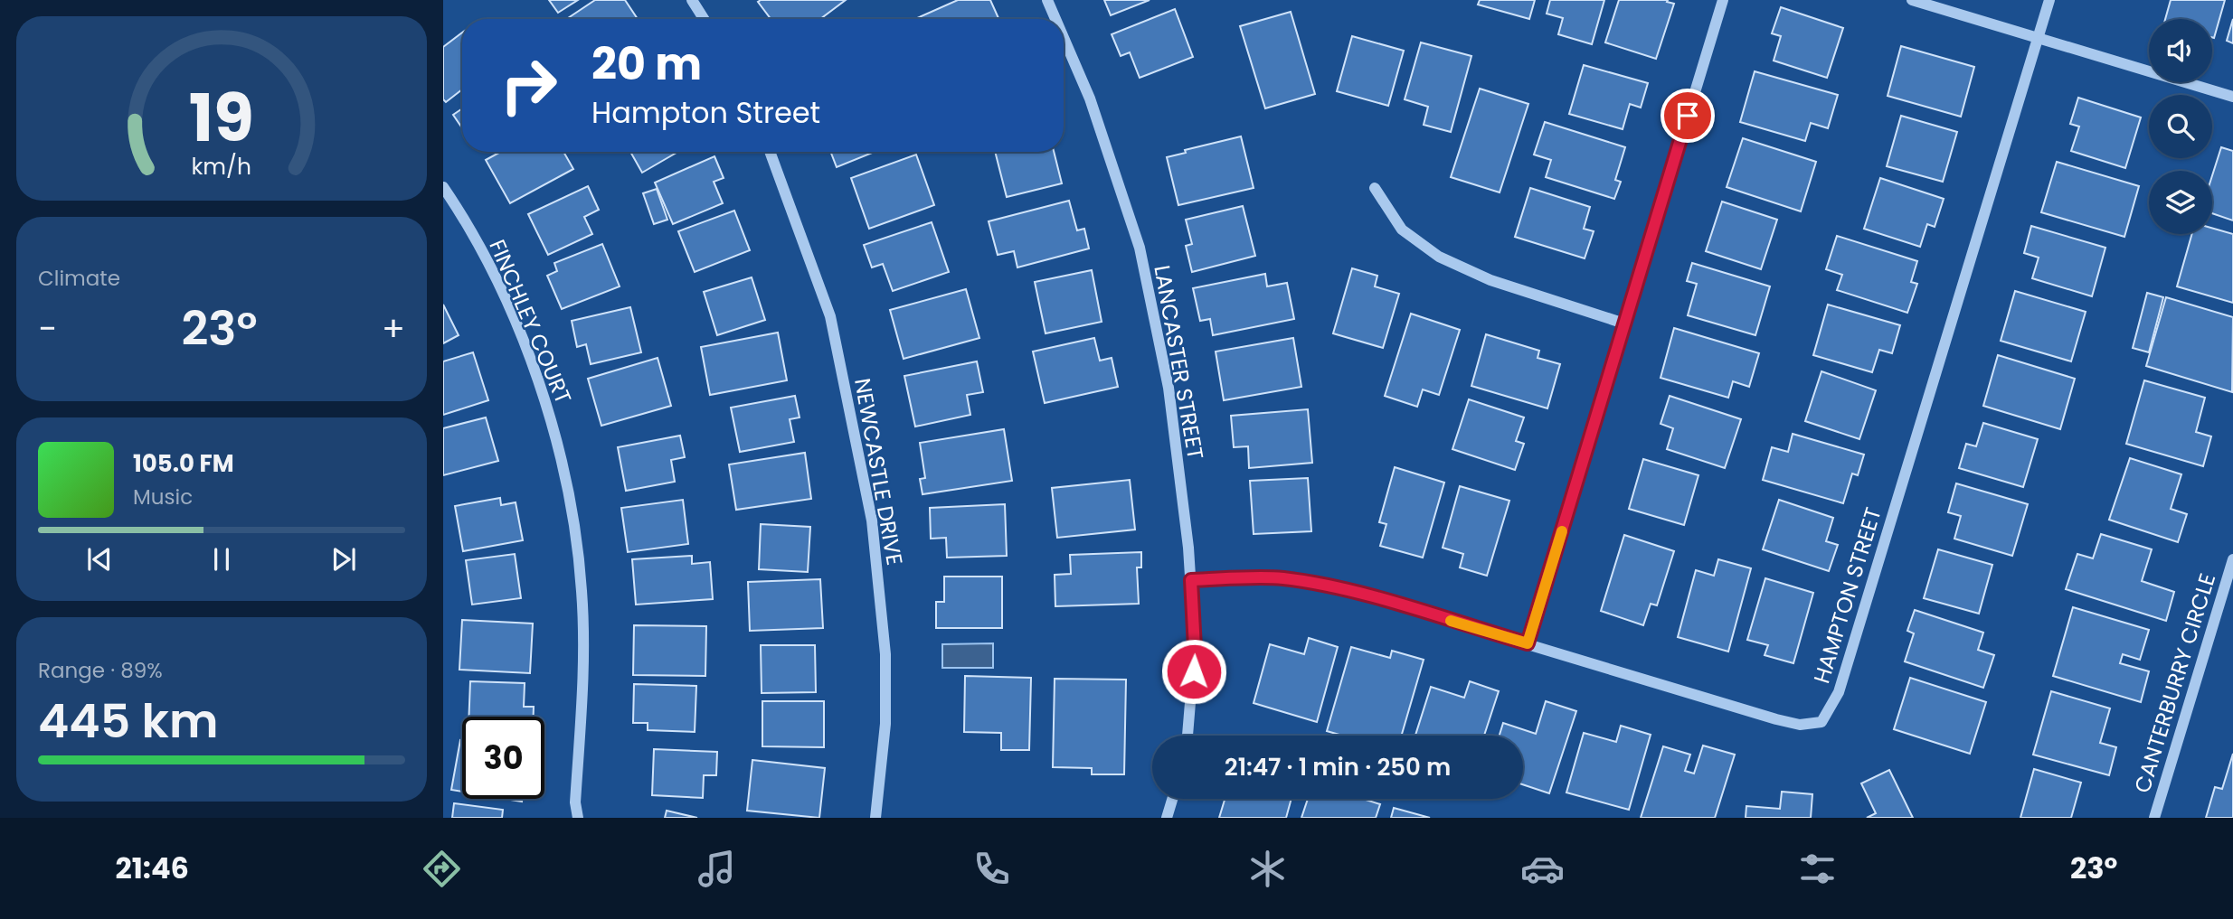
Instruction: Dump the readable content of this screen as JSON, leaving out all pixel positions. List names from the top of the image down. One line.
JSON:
{"streets":{"street":["FINCHLEY COURT","LANCASTER STREET","NEWCASTLE DRIVE","HAMPTON STREET","CANTERBURRY CIRCLE"]},"crossings":[["LANCASTER STREET","HAMPTON STREET"]],"page":{"turn":["20 m","Hampton Street"],"tile":["Climate",["Range · 89%","445 km"]],"heat":["−","23°","+"],"song":["105.0 FM","Music"],"limit":"30","trip":"21:47 · 1 min · 250 m","tabs":["21:46","23°"],"gauge":["19","km/h"]}}
